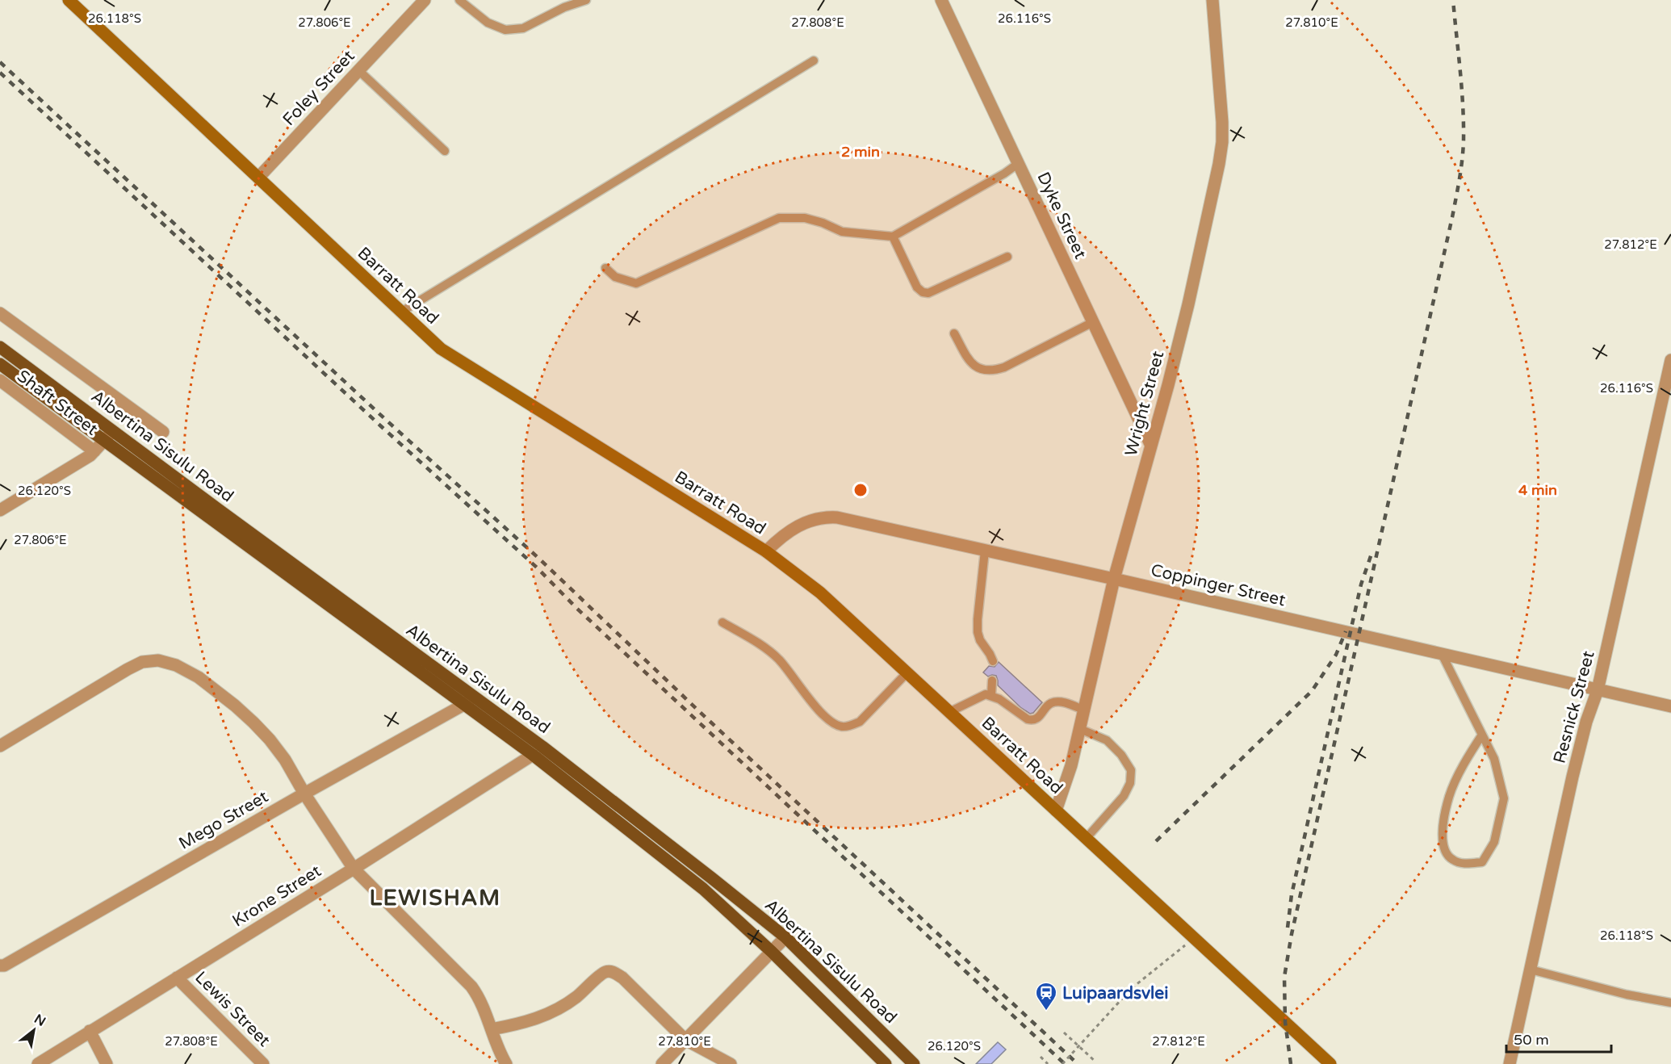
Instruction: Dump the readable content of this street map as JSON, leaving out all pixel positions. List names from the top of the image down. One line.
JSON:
{"streets":{"main road":["Barratt Road","Albertina Sisulu Road"],"street":["Foley Street","Dyke Street","Shaft Street","Wright Street","Coppinger Street","Resnick Street","Mego Street","Krone Street","Lewis Street"]},"crossings":[["Foley Street","Barratt Road"],["Dyke Street","Wright Street"],["Barratt Road","Wright Street"],["Barratt Road","Coppinger Street"],["Wright Street","Coppinger Street"],["Albertina Sisulu Road","Mego Street"],["Albertina Sisulu Road","Krone Street"],["Coppinger Street","Resnick Street"],["Krone Street","Lewis Street"]],"districts":["LEWISHAM"],"places":{"station":["Luipaardsvlei"]},"scale_bar":"50 m","north":"top right","coordinates":["26.118°S","26.116°S","27.806°E","27.808°E","27.810°E","27.812°E","26.120°S"],"rings":["2 min","4 min"]}
